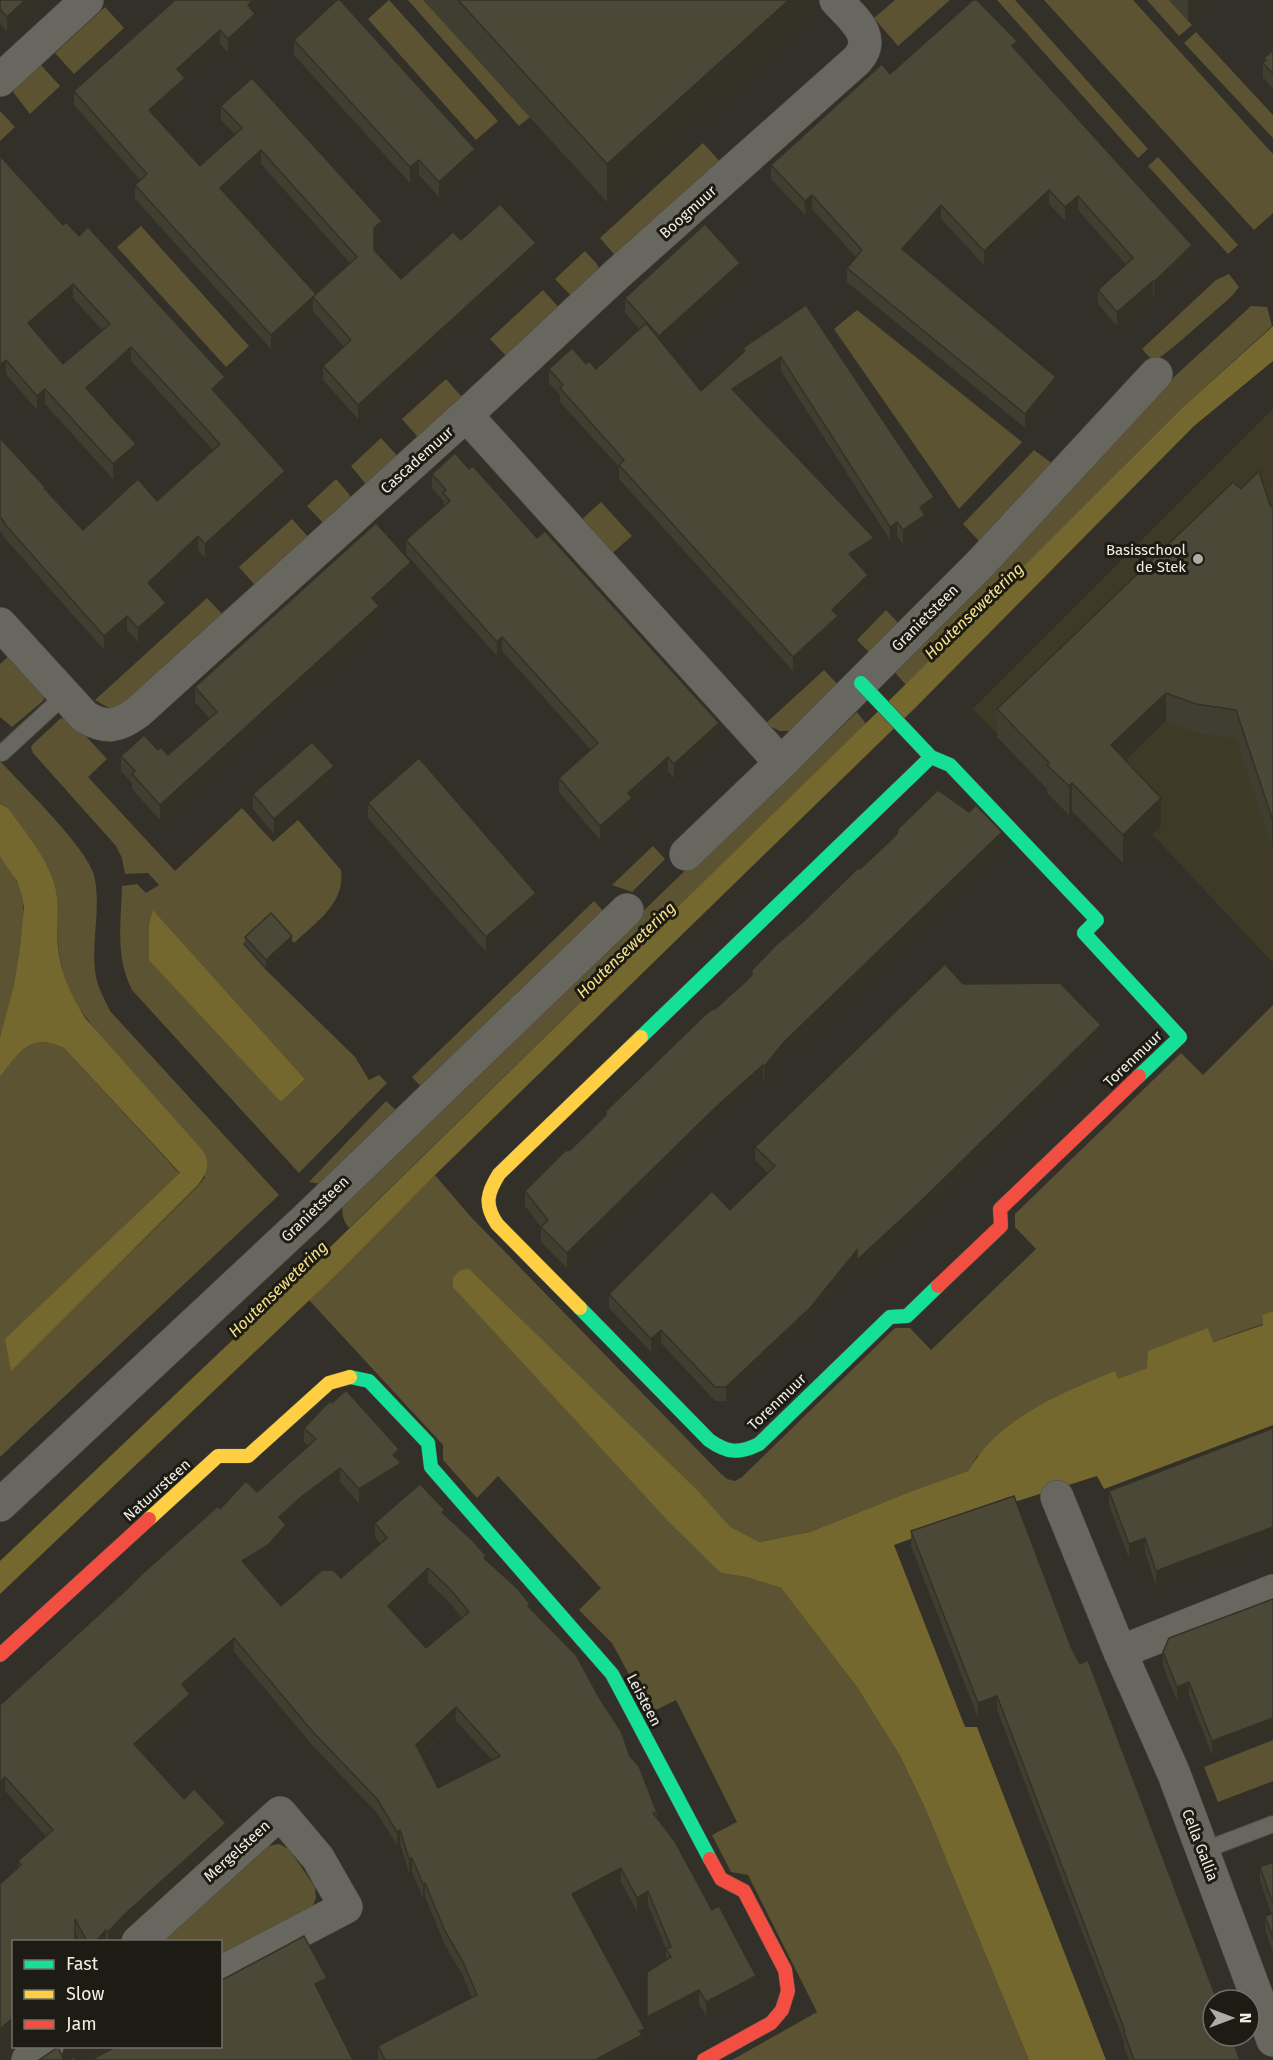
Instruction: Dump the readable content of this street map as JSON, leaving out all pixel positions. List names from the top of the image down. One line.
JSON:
{"streets":{"street":["Boogmuur","Cascademuur","Granietsteen","Torenmuur","Natuursteen","Leisteen","Cella Gallia","Mergelsteen"]},"crossings":[["Boogmuur","Cascademuur"],["Cascademuur","Granietsteen"],["Granietsteen","Torenmuur"],["Natuursteen","Leisteen"]],"water":["Houtensewetering"],"places":["Basisschool de Stek"],"legend":["Fast","Slow","Jam"],"north":"right"}
